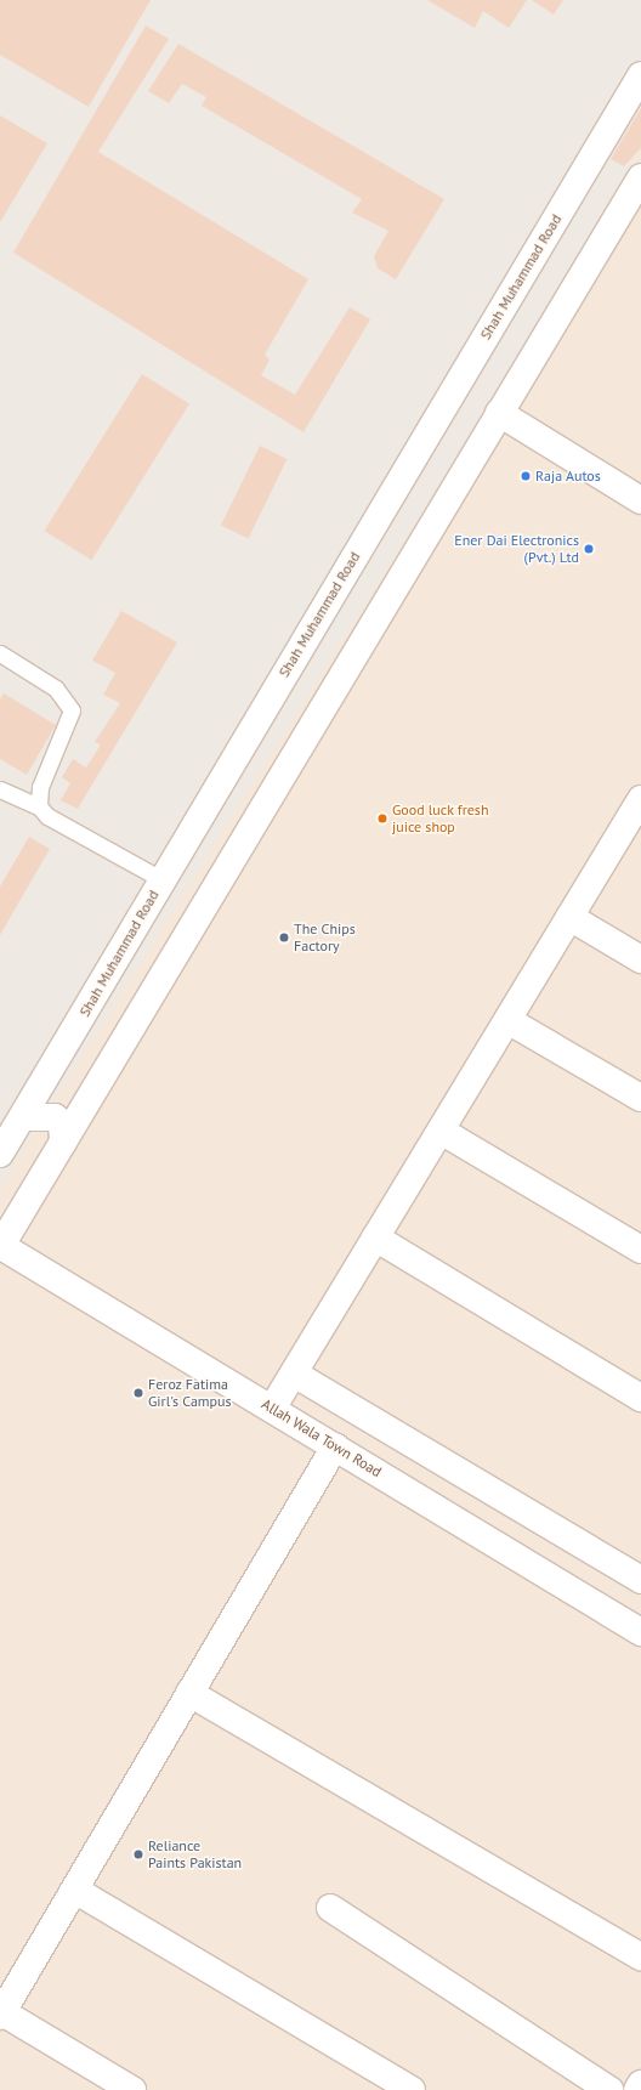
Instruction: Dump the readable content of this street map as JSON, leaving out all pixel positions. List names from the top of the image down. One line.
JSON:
{"streets":{"street":["Shah Muhammad Road","Allah Wala Town Road"]},"places":["Raja Autos","Ener Dai Electronics (Pvt.) Ltd","Good luck fresh juice shop","The Chips Factory","Feroz Fatima Girl's Campus","Reliance Paints Pakistan"]}
